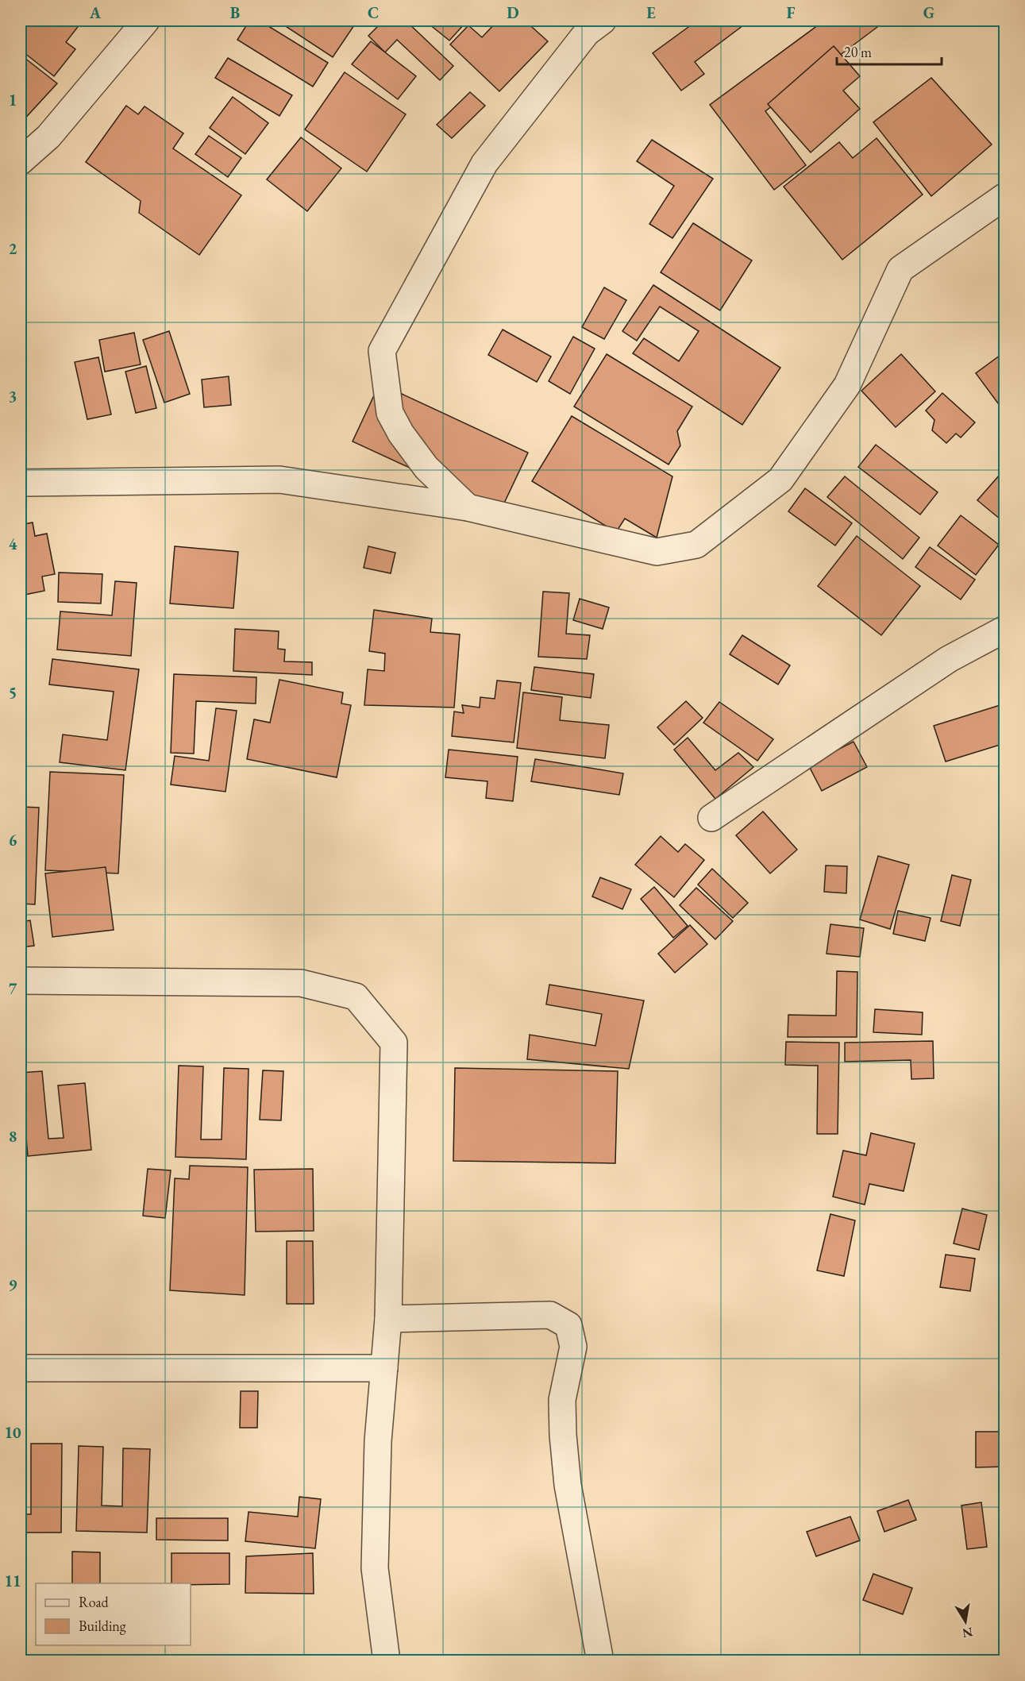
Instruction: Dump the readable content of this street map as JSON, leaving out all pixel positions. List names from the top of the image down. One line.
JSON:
{"legend":["Road","Building"],"scale_bar":"20 m","north":"bottom","grid":{"columns":["A","B","C","D","E","F","G"],"rows":["1","2","3","4","5","6","7","8","9","10","11"]}}
